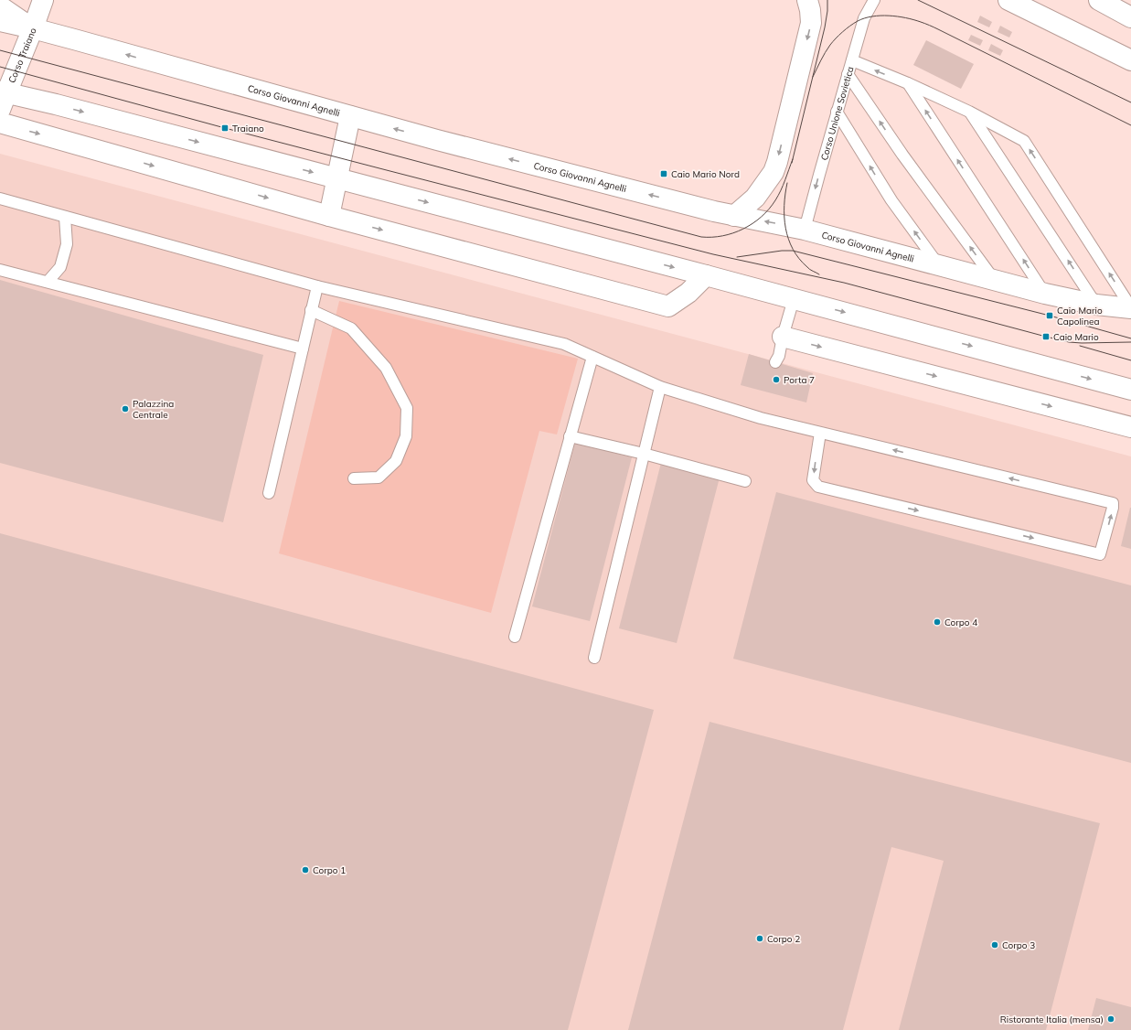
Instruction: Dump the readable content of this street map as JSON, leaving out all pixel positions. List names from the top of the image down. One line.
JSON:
{"streets":{"main road":["Corso Traiano","Corso Giovanni Agnelli"],"lane":["Corso Unione Sovietica"]},"crossings":[["Corso Traiano","Corso Giovanni Agnelli"],["Corso Giovanni Agnelli","Corso Unione Sovietica"]],"one_way":["Corso Unione Sovietica"],"places":{"transit":["Traiano","Caio Mario Nord","Caio Mario Capolinea","Caio Mario"],"other":["Porta 7","Palazzina Centrale","Corpo 4","Corpo 1","Corpo 2","Corpo 3","Ristorante Italia (mensa)"]}}
